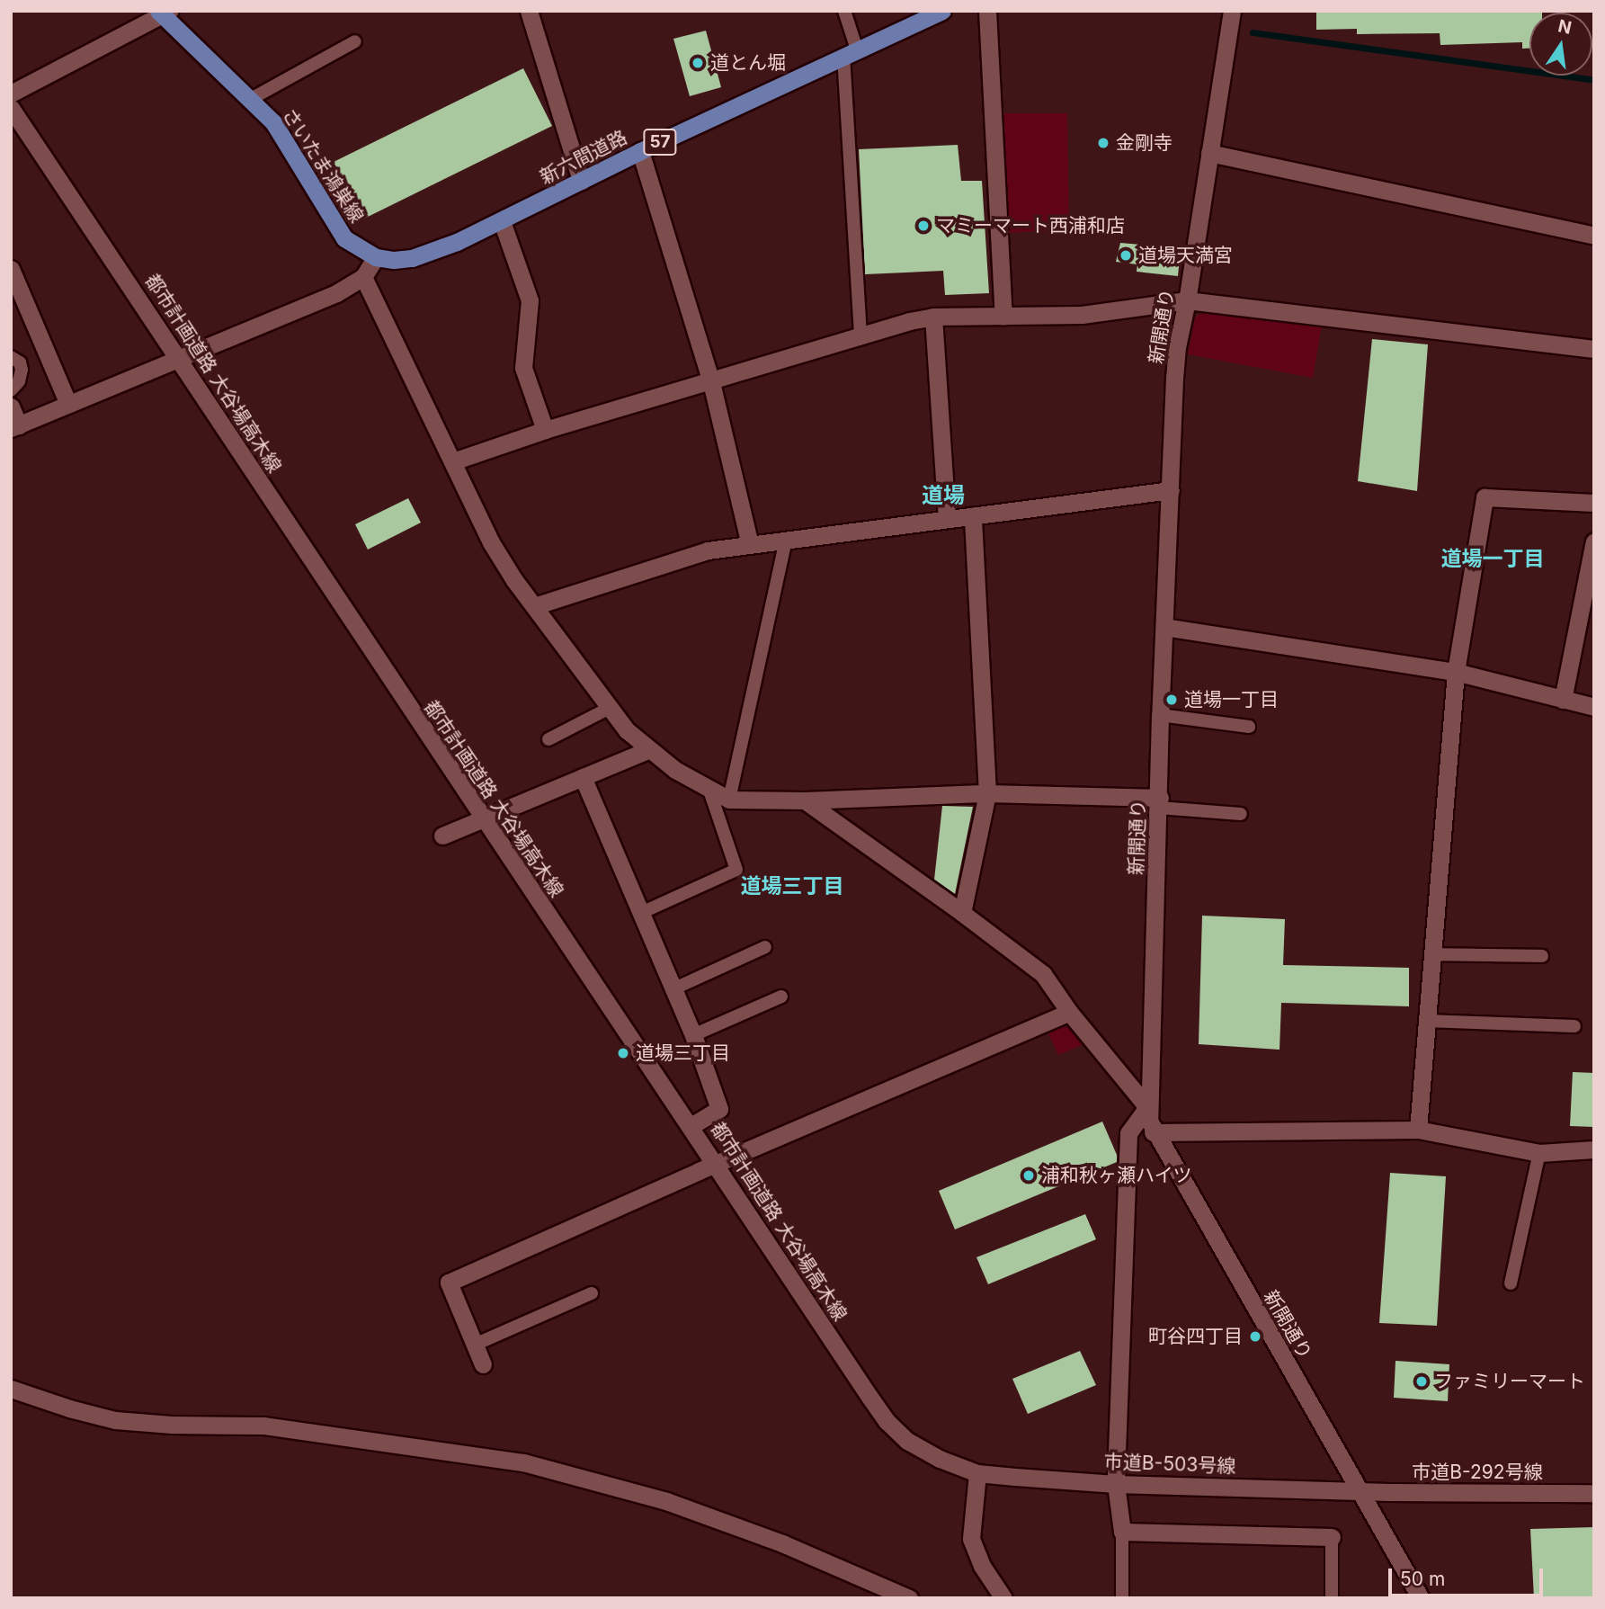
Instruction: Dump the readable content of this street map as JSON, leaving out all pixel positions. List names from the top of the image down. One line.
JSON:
{"streets":{"main road":["57","新六間道路","さいたま鴻巣線"],"street":["新開通り","都市計画道路 大谷場高木線","市道B-503号線","市道B-292号線"]},"crossings":[["新六間道路","さいたま鴻巣線"],["新開通り","市道B-503号線"],["新開通り","市道B-292号線"],["都市計画道路 大谷場高木線","市道B-503号線"],["市道B-503号線","市道B-292号線"]],"districts":["道場","道場一丁目","道場三丁目"],"places":["道とん堀","金剛寺","マミーマート西浦和店","道場天満宮","道場一丁目","道場三丁目","浦和秋ヶ瀬ハイツ","町谷四丁目","ファミリーマート"],"scale_bar":"50 m","north":"top"}
